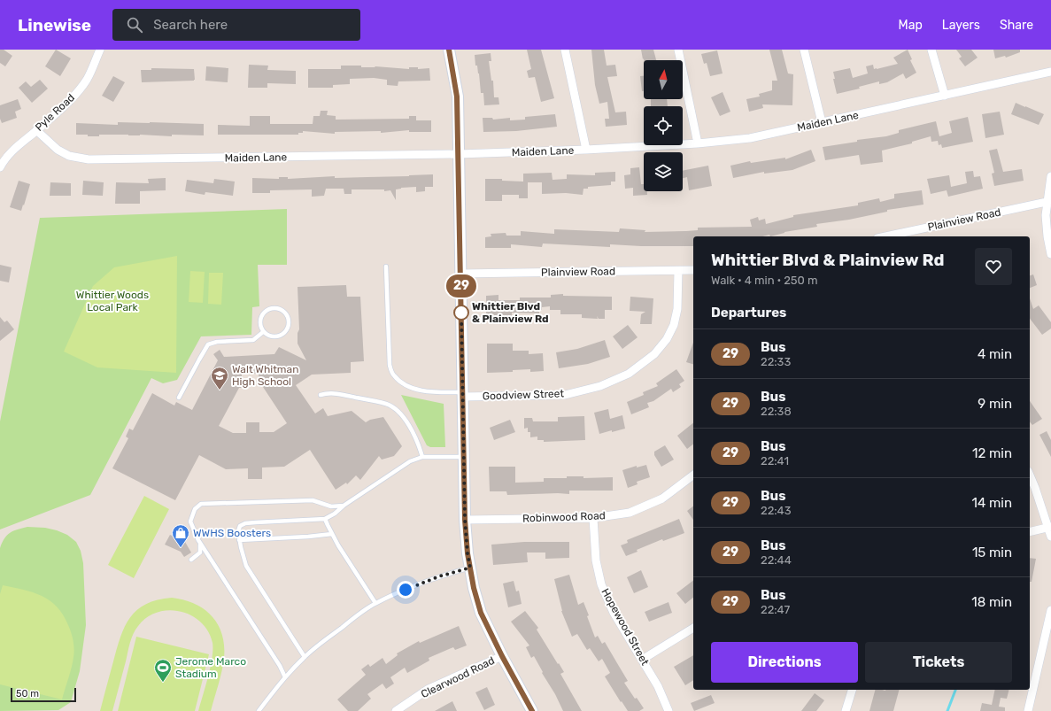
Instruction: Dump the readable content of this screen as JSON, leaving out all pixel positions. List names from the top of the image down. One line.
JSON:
{"streets":{"street":["Pyle Road","Maiden Lane","Plainview Road","Goodview Street","Robinwood Road","Hopewood Street","Clearwood Road"]},"crossings":[["Pyle Road","Maiden Lane"],["Plainview Road","Goodview Street"],["Robinwood Road","Hopewood Street"]],"parks":["Whittier Woods Local Park"],"places":{"other":["Whittier Blvd & Plainview Rd"],"school or university":["Walt Whitman High School"],"shop":["WWHS Boosters"],"sports":["Jerome Marco Stadium"]},"lines":["bus line 29"],"scale_bar":"50 m","north":"top","page":{"header":"Linewise","search":"Search here","nav":["Map","Layers","Share"],"on_map":"29","heading":[["Whittier Blvd & Plainview Rd","Walk · 4 min · 250 m"],"Departures"],"list":[{"mark":"29","name":"Bus","note":"22:33","value":"4 min"},{"mark":"29","name":"Bus","note":"22:38","value":"9 min"},{"mark":"29","name":"Bus","note":"22:41","value":"12 min"},{"mark":"29","name":"Bus","note":"22:43","value":"14 min"},{"mark":"29","name":"Bus","note":"22:44","value":"15 min"},{"mark":"29","name":"Bus","note":"22:47","value":"18 min"}],"buttons":["Directions","Tickets"],"scale":"50 m"}}
